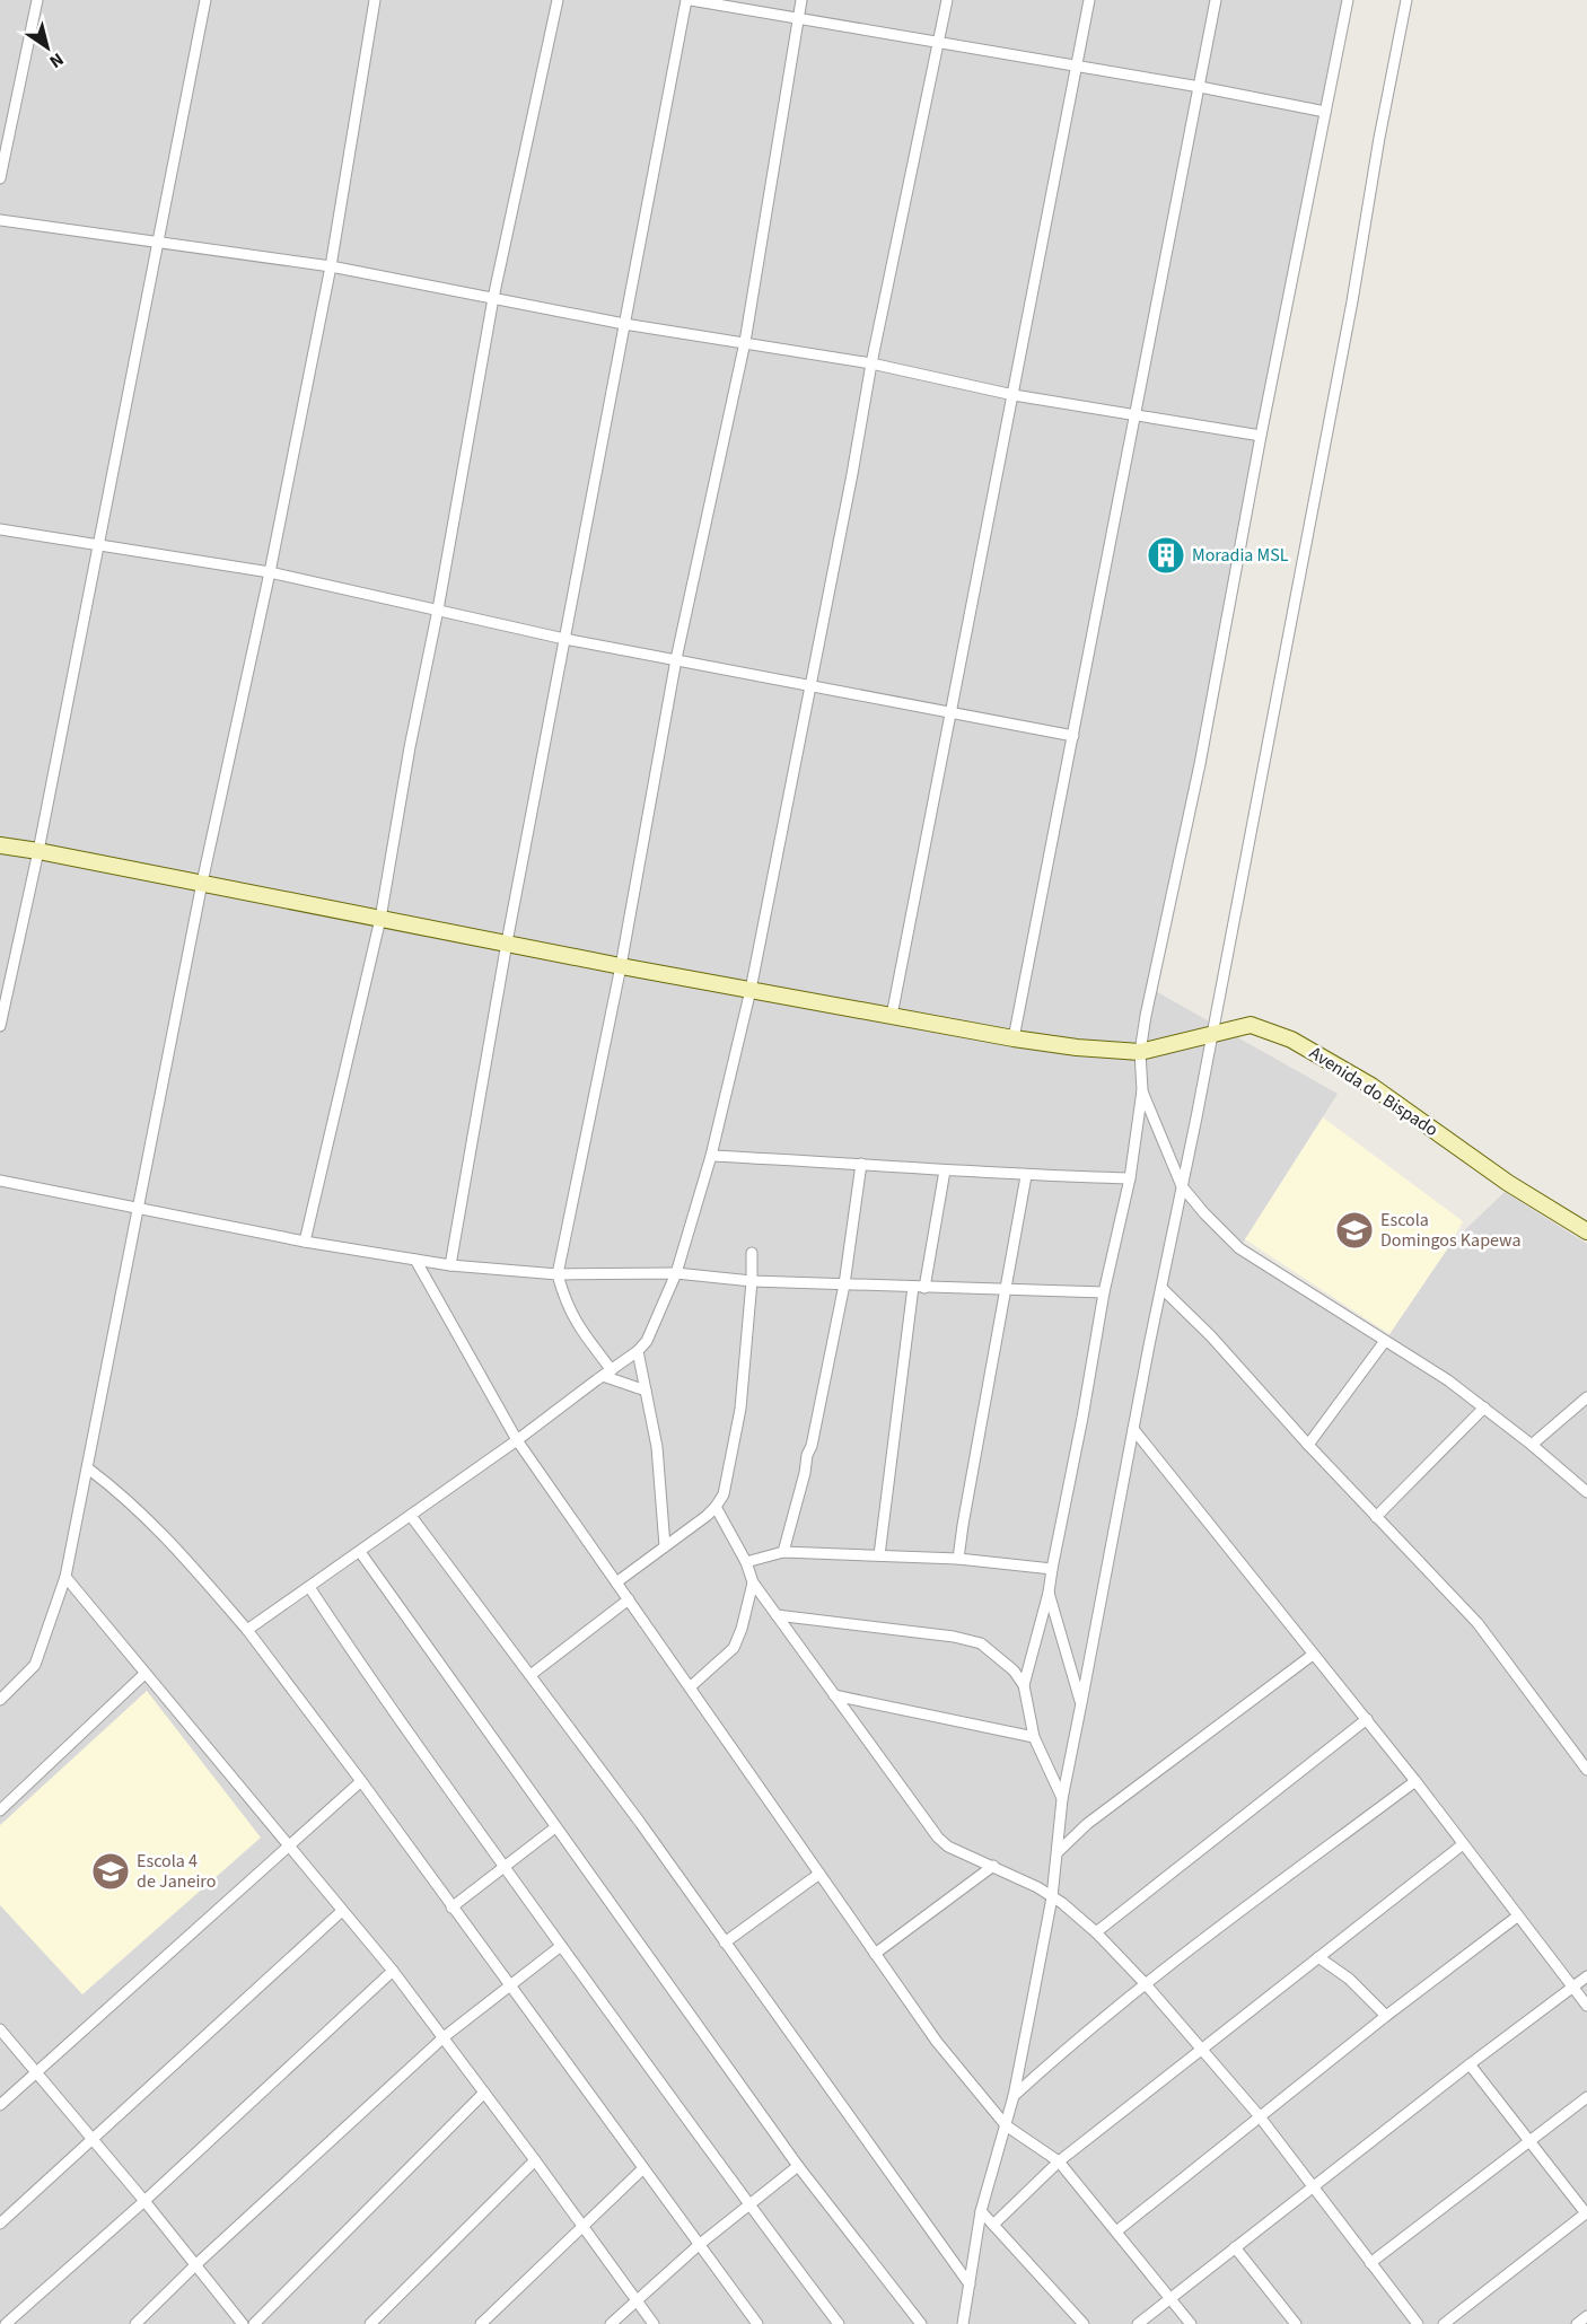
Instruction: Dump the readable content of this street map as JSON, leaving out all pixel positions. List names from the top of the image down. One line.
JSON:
{"streets":{"main road":["Avenida do Bispado"]},"places":{"building":["Moradia MSL"],"school or university":["Escola Domingos Kapewa","Escola 4 de Janeiro"]},"north":"bottom right"}
